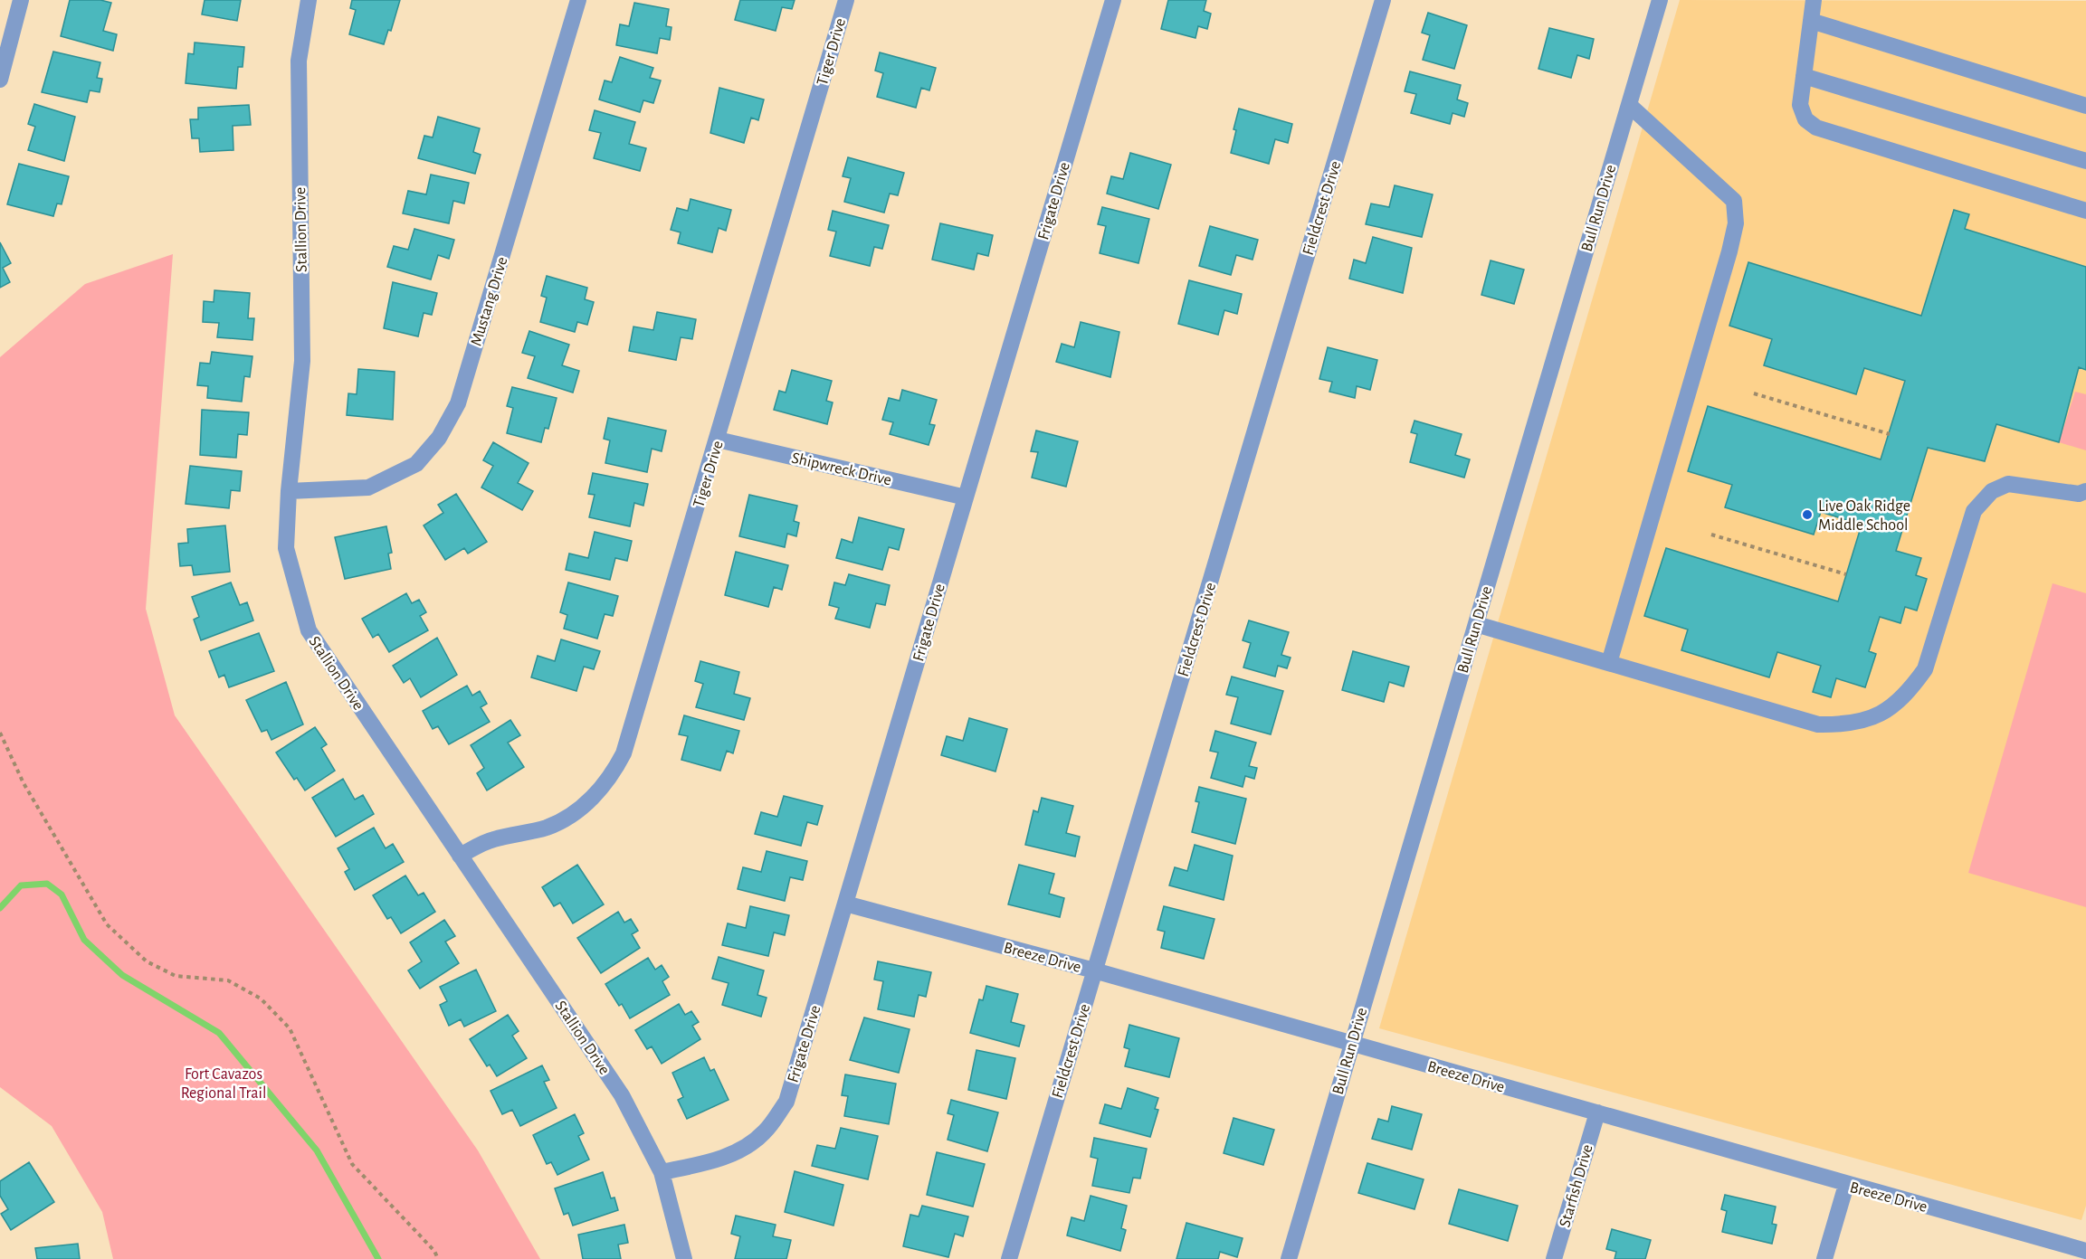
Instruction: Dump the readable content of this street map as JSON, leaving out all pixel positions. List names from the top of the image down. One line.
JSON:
{"streets":{"street":["Tiger Drive","Frigate Drive","Fieldcrest Drive","Bull Run Drive","Stallion Drive","Mustang Drive","Shipwreck Drive","Breeze Drive","Starfish Drive"]},"crossings":[["Tiger Drive","Stallion Drive"],["Tiger Drive","Shipwreck Drive"],["Frigate Drive","Stallion Drive"],["Frigate Drive","Shipwreck Drive"],["Frigate Drive","Breeze Drive"],["Fieldcrest Drive","Breeze Drive"],["Bull Run Drive","Breeze Drive"],["Stallion Drive","Mustang Drive"],["Breeze Drive","Starfish Drive"]],"parks":["Fort Cavazos Regional Trail"],"places":["Live Oak Ridge Middle School"]}
